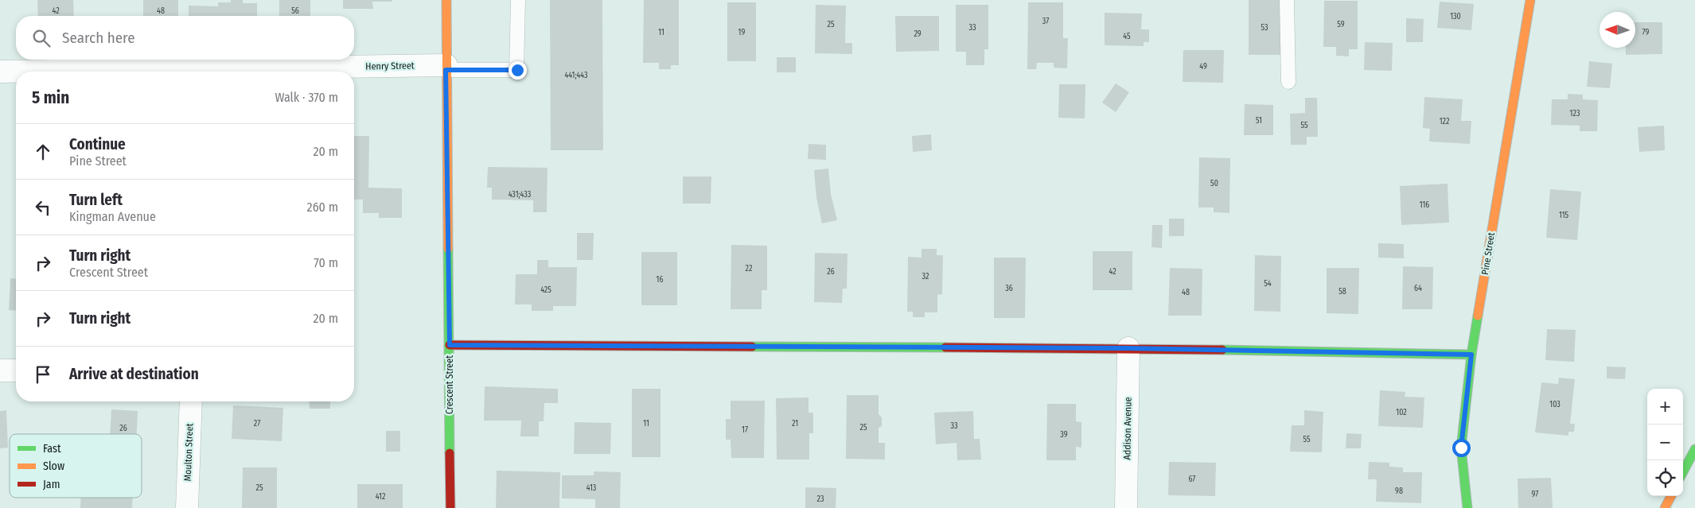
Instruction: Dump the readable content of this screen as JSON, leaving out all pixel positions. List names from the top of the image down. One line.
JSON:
{"streets":{"street":["Henry Street","Pine Street","Crescent Street","Addison Avenue","Moulton Street"]},"crossings":[["Henry Street","Crescent Street"]],"house_numbers":["42","48","56","130","37","25","59","33","53","11","19","79","29","45","49","441;443","123","51","122","55","50","431;433","116","115","22","26","42","32","16","54","36","64","425","58","48","103","102","27","11","21","33","25","26","17","39","55","67","25","413","98","97","412","23"],"legend":["Fast","Slow","Jam"],"north":"left","page":{"search":"Search here","heading":["5 min","Walk · 370 m"],"list":[["Continue","Pine Street","20 m"],["Turn left","Kingman Avenue","260 m"],["Turn right","Crescent Street","70 m"],["Turn right","20 m"],"Arrive at destination"],"map_buttons":["+","−"]}}
